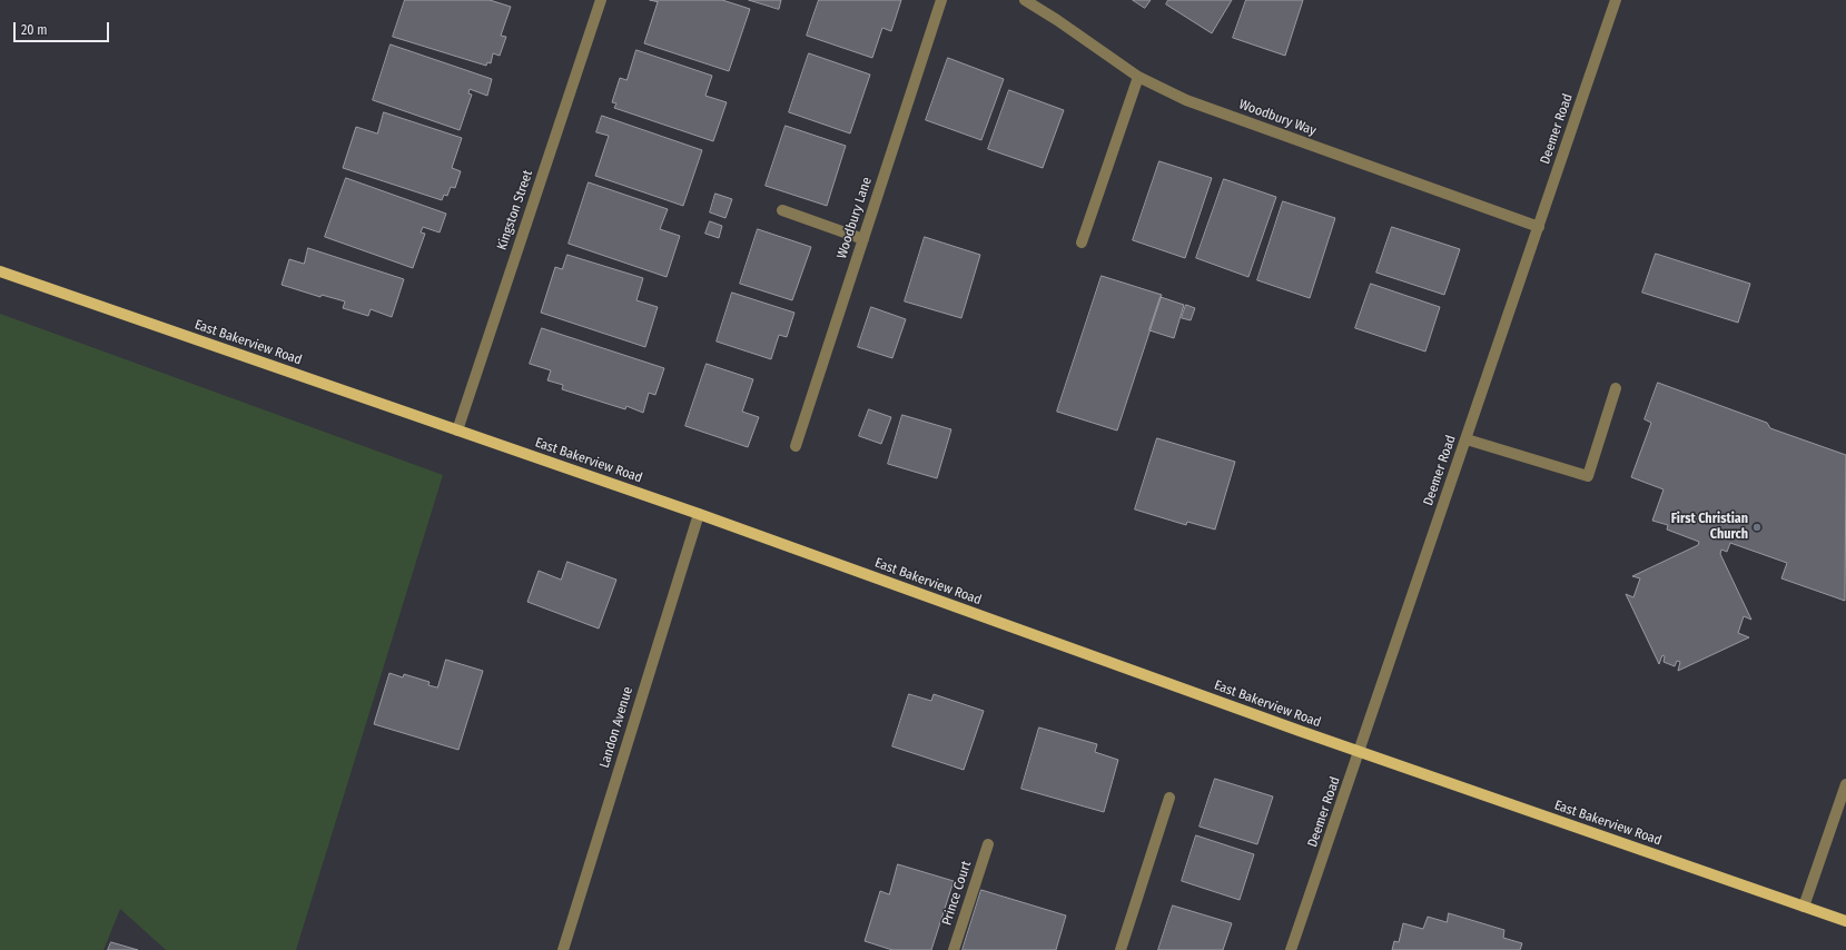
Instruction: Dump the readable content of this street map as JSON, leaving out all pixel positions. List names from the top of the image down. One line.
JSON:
{"streets":{"main road":["East Bakerview Road"],"street":["Woodbury Way","Deemer Road","Kingston Street","Woodbury Lane","Landon Avenue","Prince Court"]},"crossings":[["Woodbury Way","Deemer Road"],["Deemer Road","East Bakerview Road"],["Kingston Street","East Bakerview Road"],["East Bakerview Road","Landon Avenue"]],"places":["First Christian Church"],"scale_bar":"20 m"}
